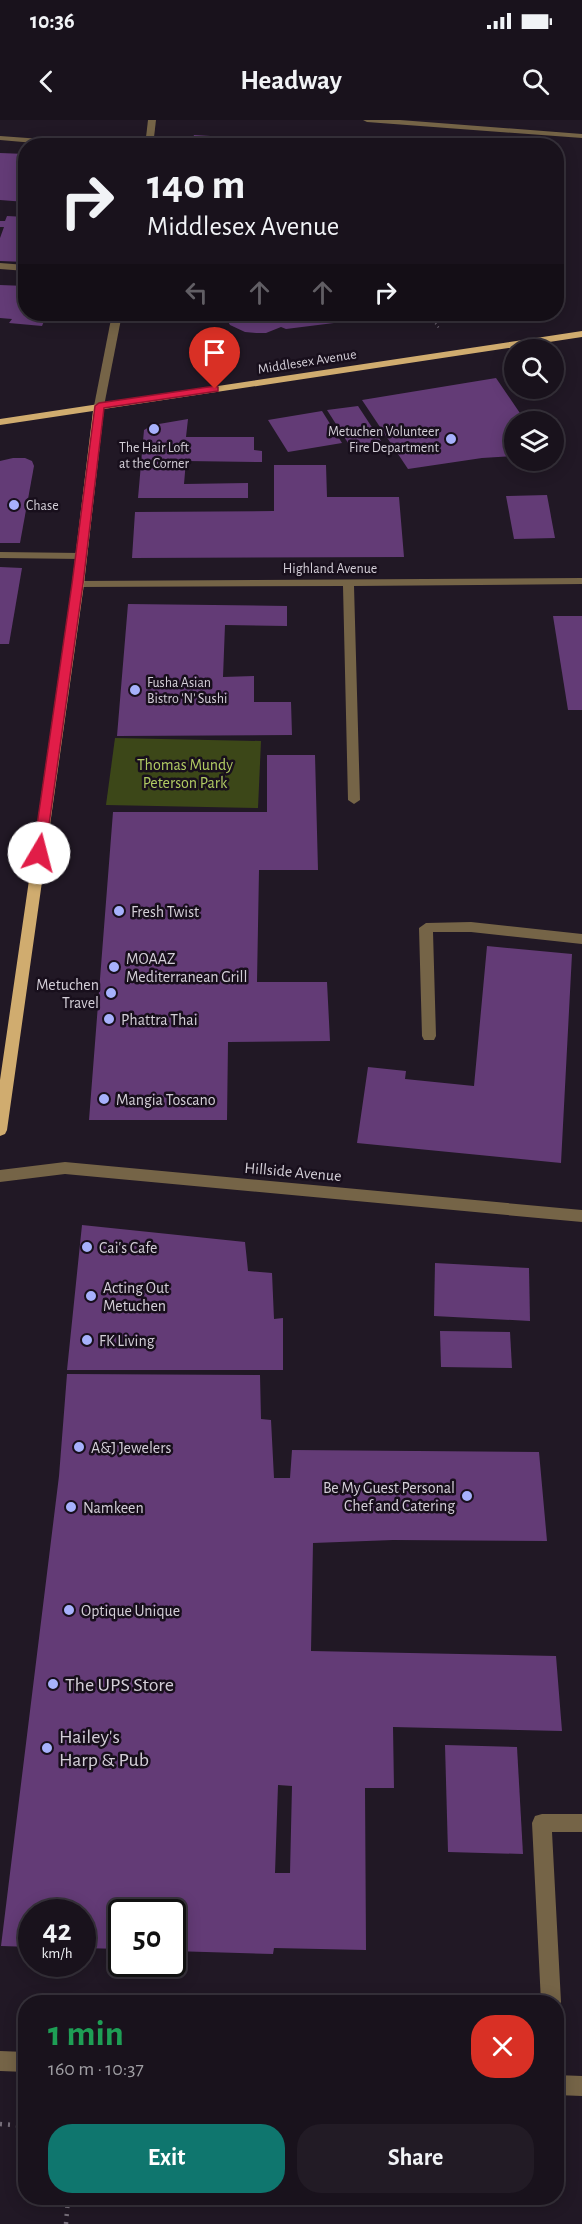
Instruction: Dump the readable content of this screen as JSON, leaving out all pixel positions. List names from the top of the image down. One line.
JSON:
{"streets":{"main road":["Middlesex Avenue"],"street":["Highland Avenue","Hillside Avenue"]},"parks":["Thomas Mundy Peterson Park"],"places":["The Hair Loft at the Corner","Metuchen Volunteer Fire Department","Chase","Fusha Asian Bistro 'N' Sushi","Fresh Twist","MOAAZ Mediterranean Grill","Metuchen Travel","Phattra Thai","Mangia Toscano","Cai's Cafe","Acting Out Metuchen","FK Living","A&J Jewelers","Be My Guest Personal Chef and Catering","Namkeen","Optique Unique","The UPS Store","Hailey's Harp & Pub"],"page":{"status":"10:36","header":"Headway","turn":["140 m","Middlesex Avenue"],"speed":"42 km/h","limit":"50","heading":["1 min","160 m · 10:37"],"buttons":["Exit","Share"]}}
